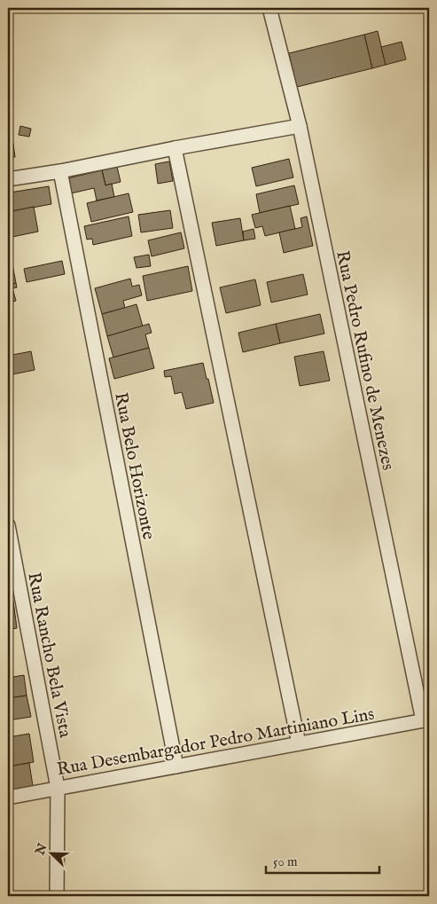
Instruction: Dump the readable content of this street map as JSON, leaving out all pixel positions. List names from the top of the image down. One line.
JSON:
{"streets":{"street":["Rua Pedro Rufino de Menezes","Rua Belo Horizonte","Rua Rancho Bela Vista","Rua Desembargador Pedro Martiniano Lins"]},"crossings":[["Rua Pedro Rufino de Menezes","Rua Desembargador Pedro Martiniano Lins"],["Rua Belo Horizonte","Rua Desembargador Pedro Martiniano Lins"],["Rua Rancho Bela Vista","Rua Desembargador Pedro Martiniano Lins"]],"scale_bar":"50 m","north":"top left"}
